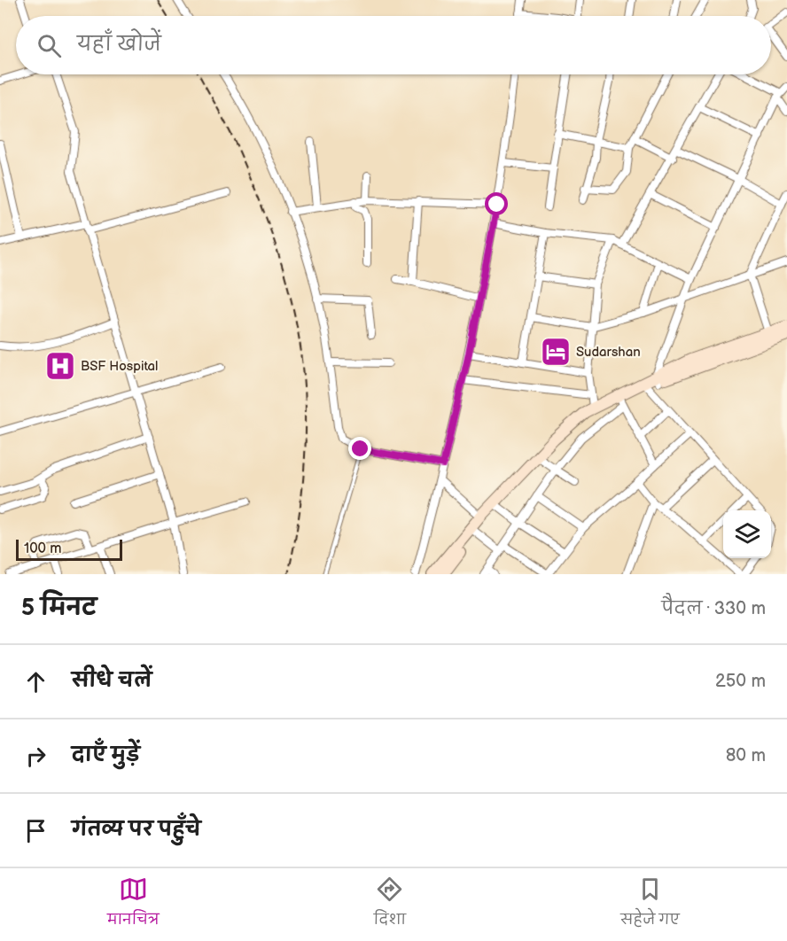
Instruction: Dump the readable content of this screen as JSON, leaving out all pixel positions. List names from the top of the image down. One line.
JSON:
{"places":{"hotel":["Sudarshan"],"hospital":["BSF Hospital"]},"scale_bar":"100 m","page":{"search":"यहाँ खोजें","scale":"100 m","heading":["5 मिनट","पैदल · 330 m"],"list":[["सीधे चलें","250 m"],["दाएँ मुड़ें","80 m"],"गंतव्य पर पहुँचे"],"nav":["मानचित्र","दिशा","सहेजे गए"]}}
